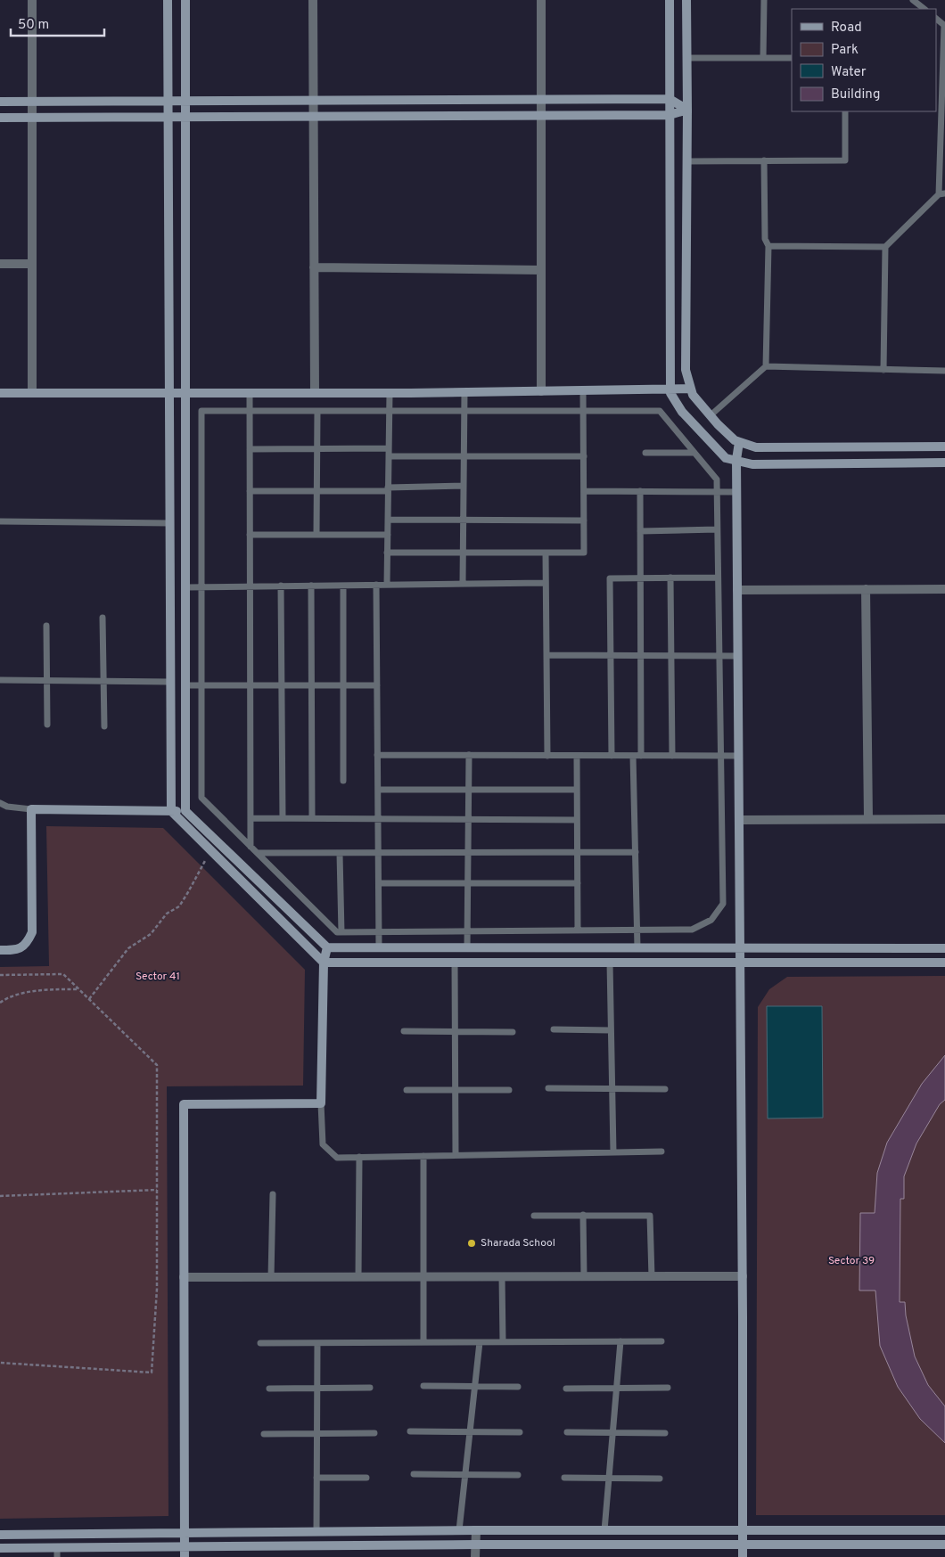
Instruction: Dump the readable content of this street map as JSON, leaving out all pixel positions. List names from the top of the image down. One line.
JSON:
{"parks":["Sector 41","Sector 39"],"places":["Sharada School"],"legend":["Road","Park","Water","Building"],"scale_bar":"50 m"}
